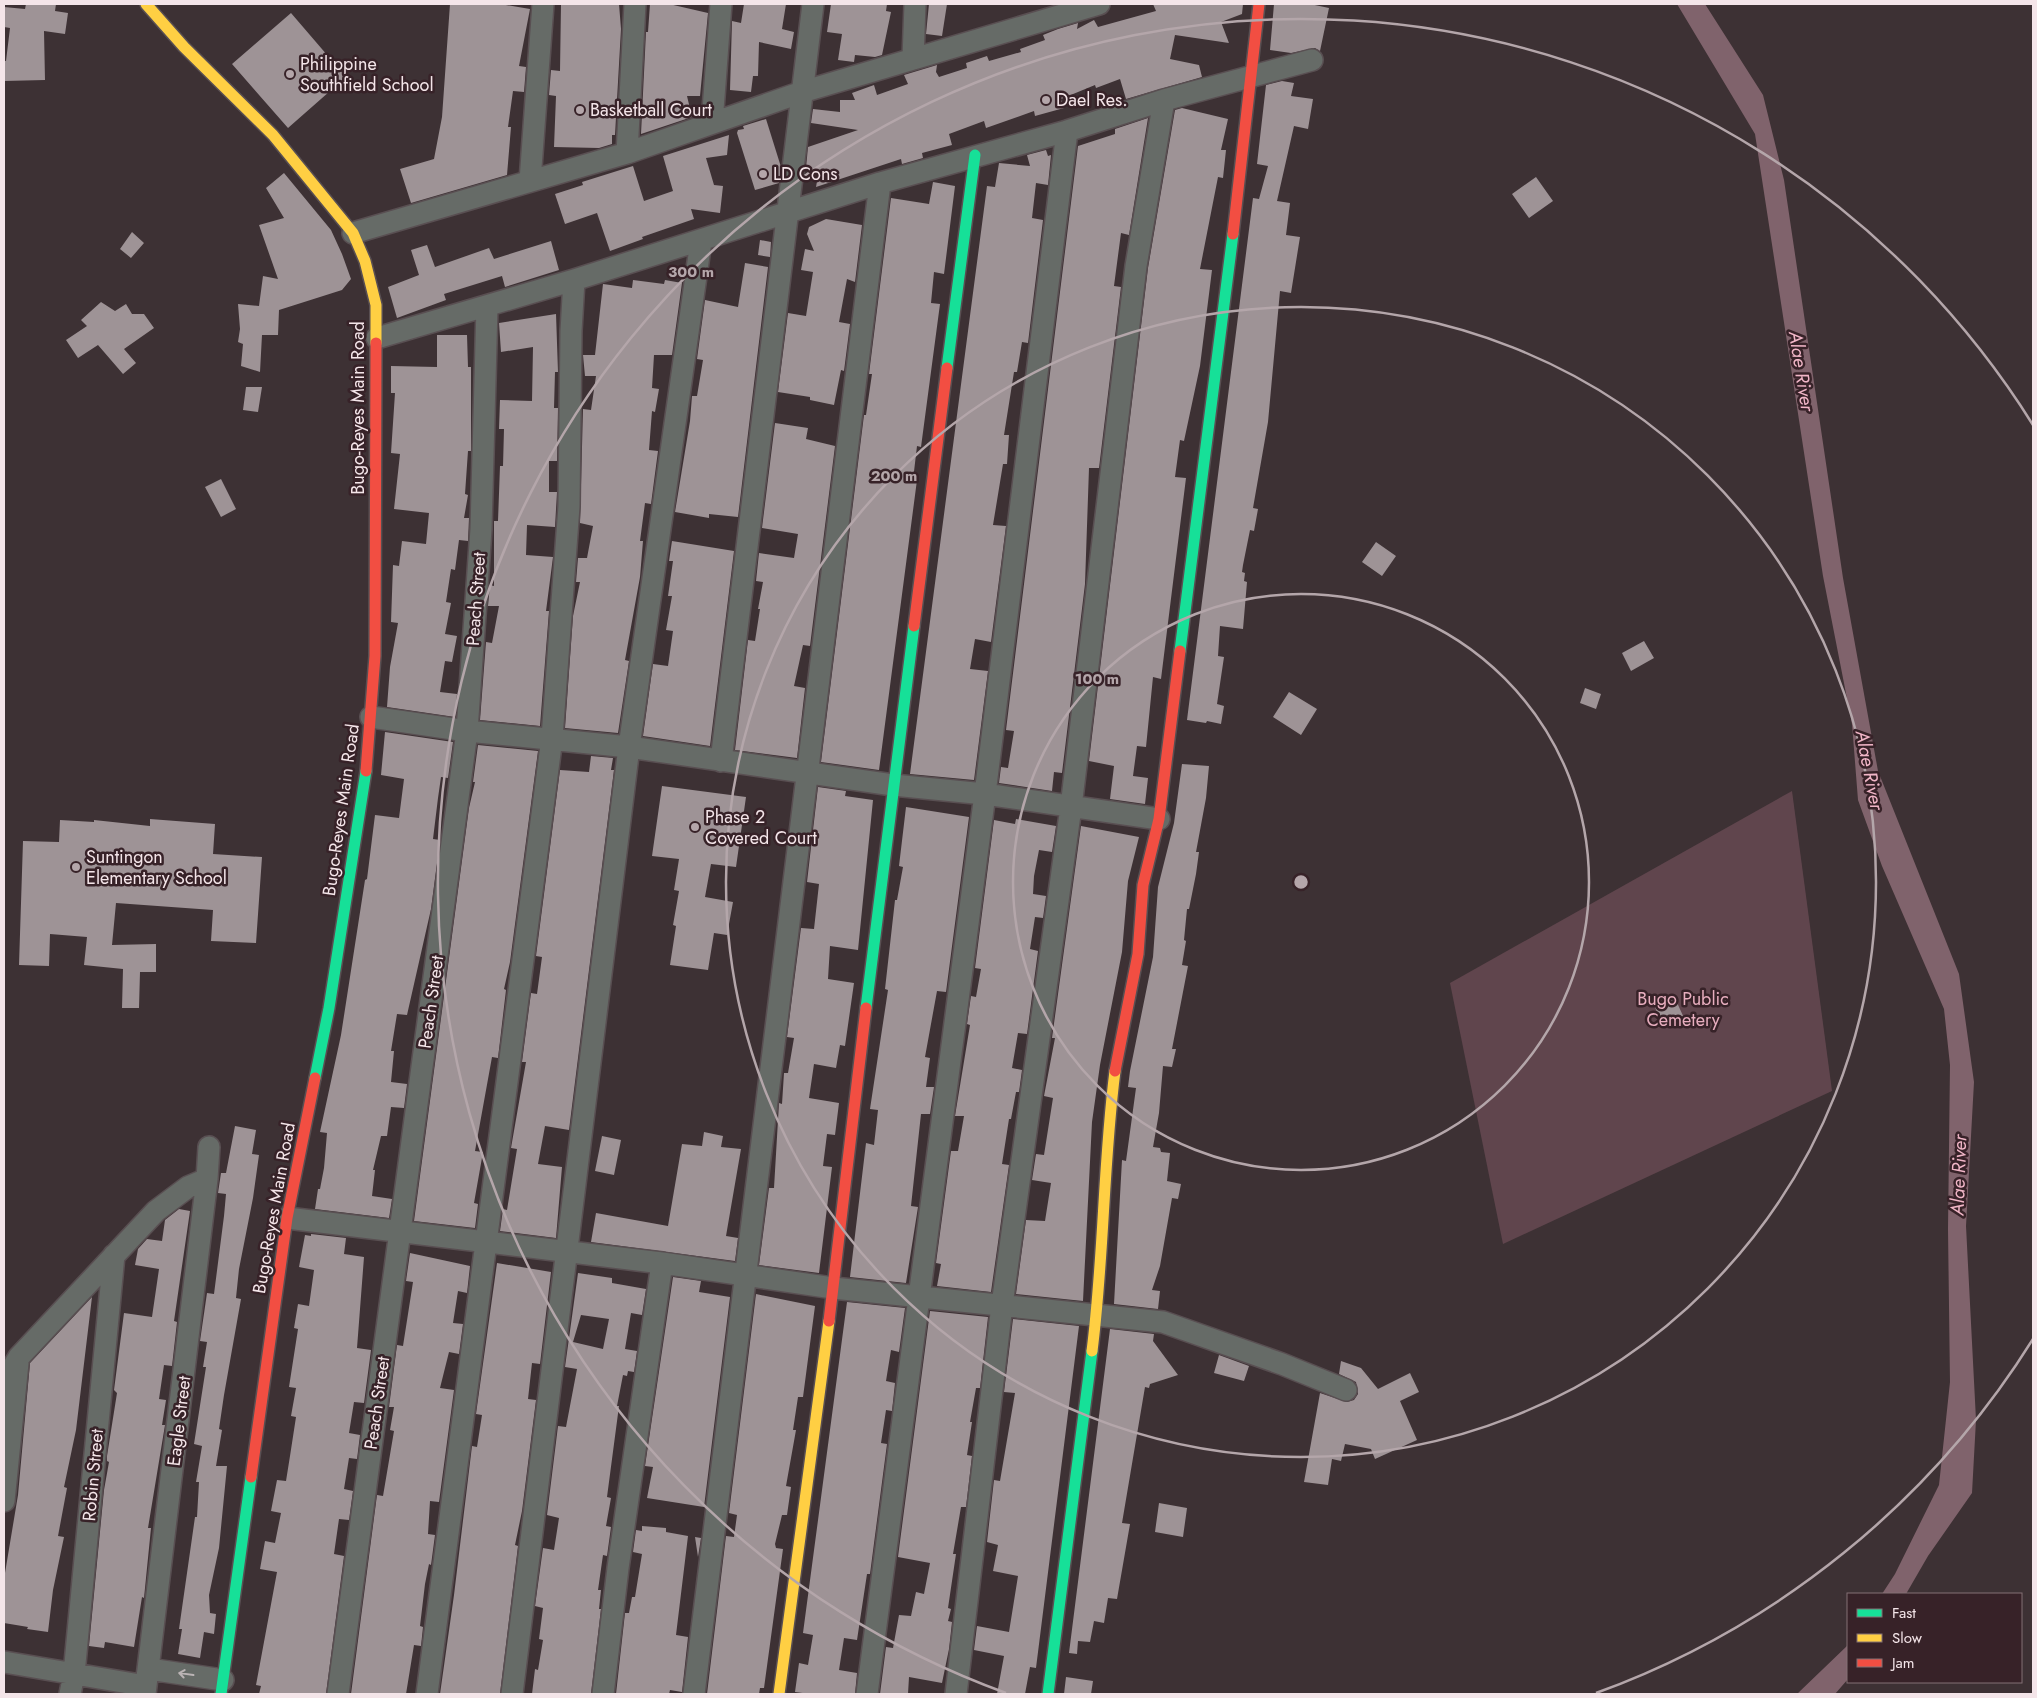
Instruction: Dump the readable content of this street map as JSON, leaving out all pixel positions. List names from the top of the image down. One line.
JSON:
{"streets":{"street":["Bugo-Reyes Main Road","Peach Street","Eagle Street","Robin Street"]},"water":["Alae River"],"parks":["Bugo Public Cemetery"],"places":["Philippine Southfield School","Dael Res.","Basketball Court","LD Cons","Phase 2 Covered Court","Suntingon Elementary School"],"legend":["Fast","Slow","Jam"],"rings":["300 m","200 m","100 m"]}
